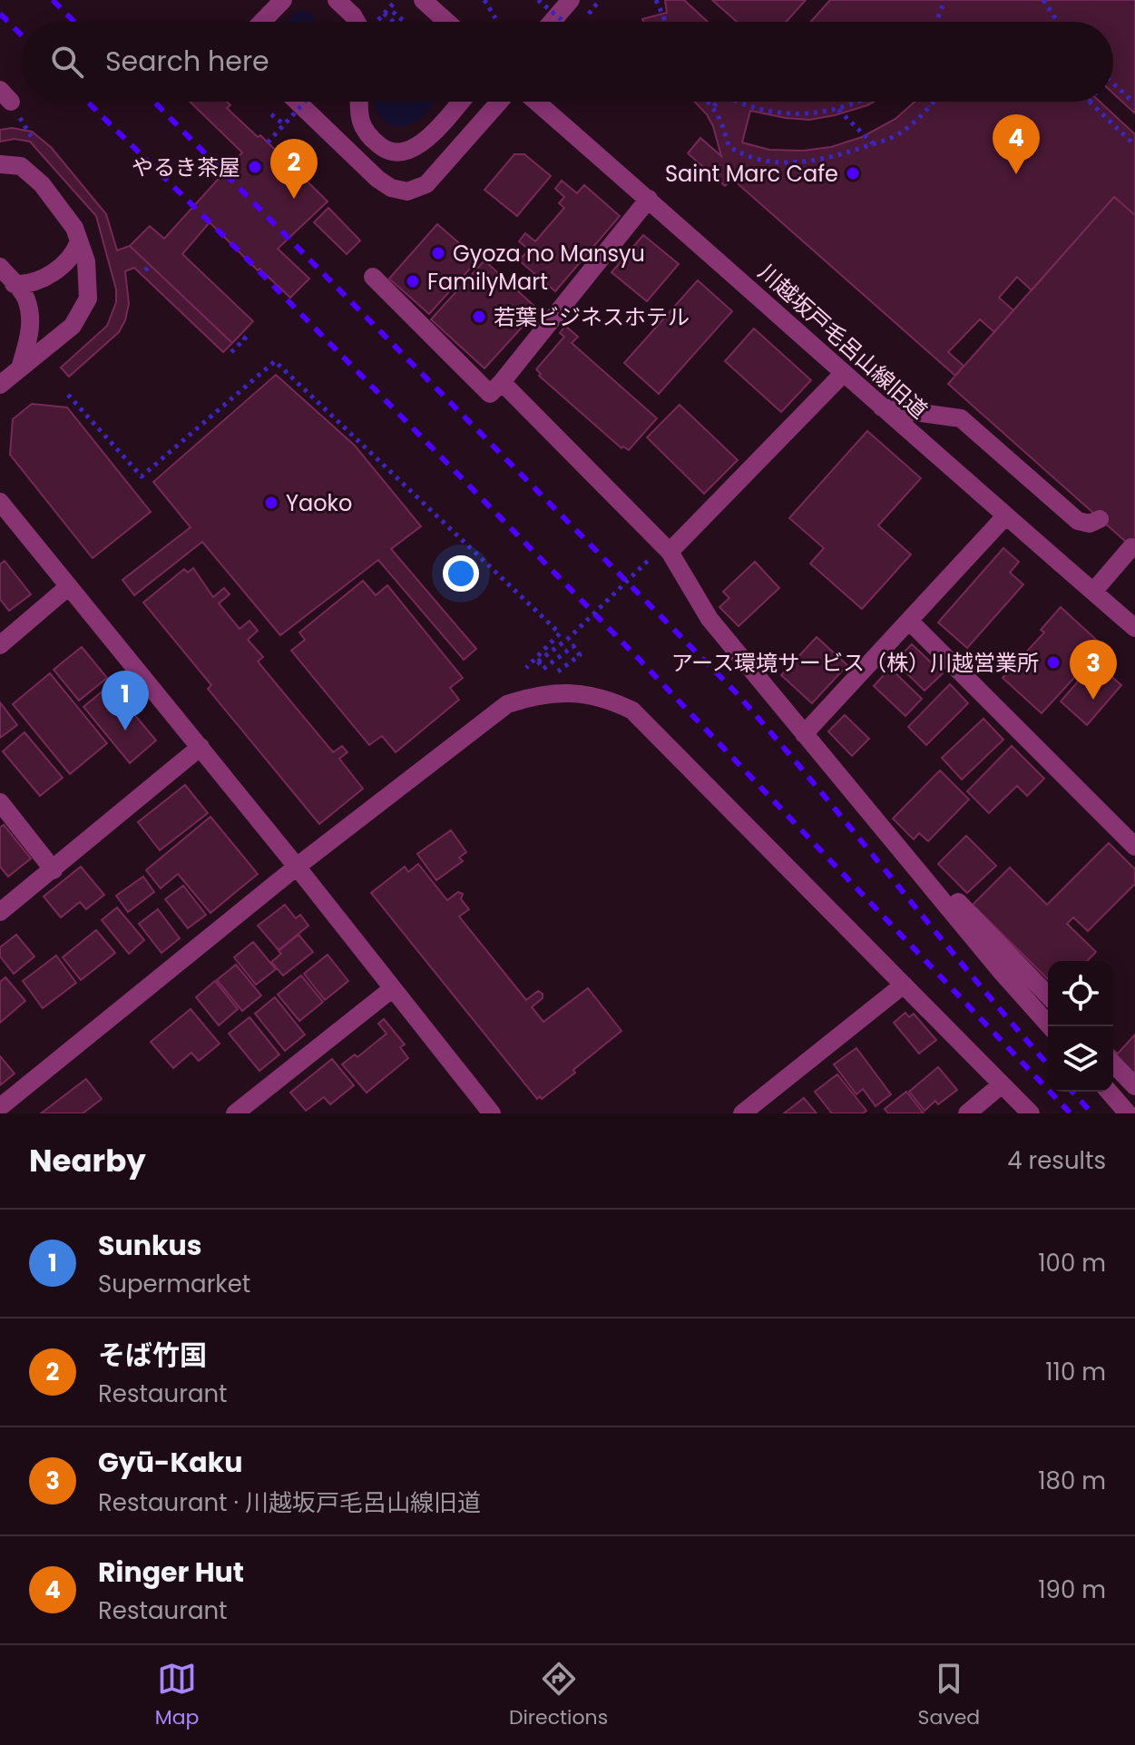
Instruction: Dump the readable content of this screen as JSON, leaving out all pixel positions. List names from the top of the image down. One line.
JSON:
{"streets":{"street":["川越坂戸毛呂山線旧道"]},"places":["やるき茶屋","Saint Marc Cafe","Gyoza no Mansyu","FamilyMart","若葉ビジネスホテル","Yaoko","アース環境サービス（株）川越営業所"],"page":{"search":"Search here","pins":["4","2","3","1"],"heading":["Nearby","4 results"],"list":[{"mark":"1","name":"Sunkus","note":"Supermarket","value":"100 m"},{"mark":"2","name":"そば竹国","note":"Restaurant","value":"110 m"},{"mark":"3","name":"Gyū-Kaku","note":"Restaurant · 川越坂戸毛呂山線旧道","value":"180 m"},{"mark":"4","name":"Ringer Hut","note":"Restaurant","value":"190 m"}],"nav":["Map","Directions","Saved"]}}
